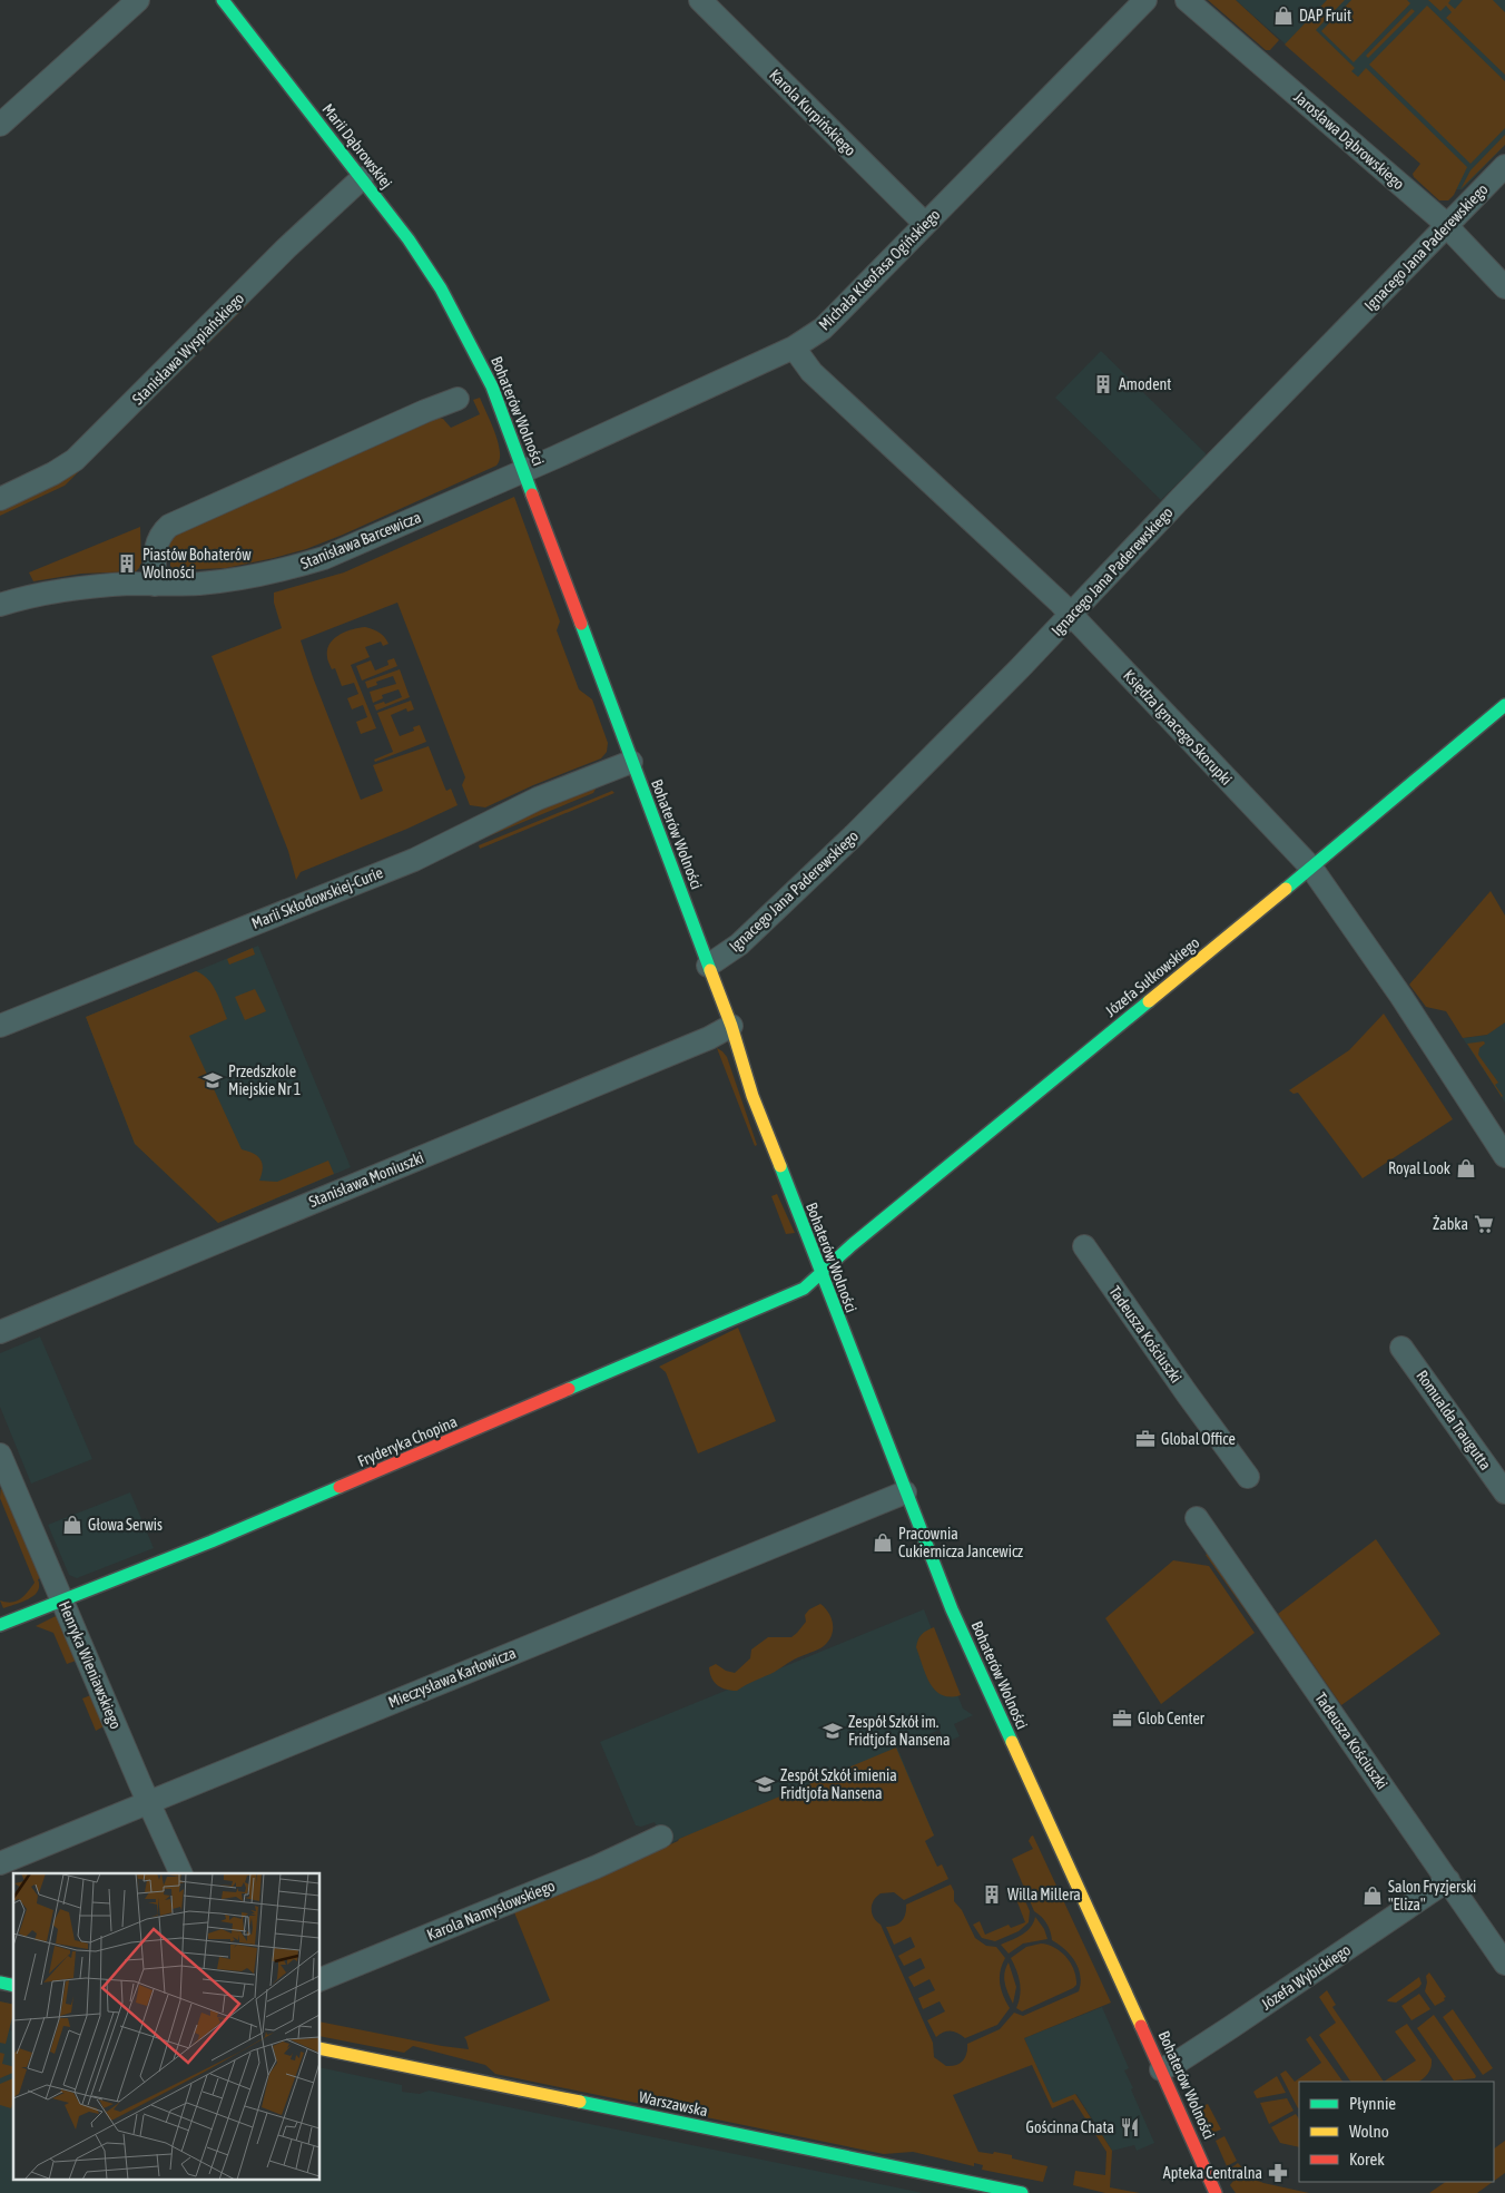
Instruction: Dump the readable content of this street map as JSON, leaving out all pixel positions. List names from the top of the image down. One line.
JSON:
{"streets":{"street":["Karola Kurpińskiego","Jarosława Dąbrowskiego","Marii Dąbrowskiej","Ignacego Jana Paderewskiego","Michała Kleofasa Ogińskiego","Stanisława Wyspiańskiego","Bohaterów Wolności","Stanisława Barcewicza","Księdza Ignacego Skorupki","Marii Skłodowskiej-Curie","Józefa Sułkowskiego","Stanisława Moniuszki","Tadeusza Kościuszki","Romualda Traugutta","Fryderyka Chopina","Henryka Wieniawskiego","Mieczysława Karłowicza","Karola Namysłowskiego","Józefa Wybickiego","Warszawska"]},"crossings":[["Karola Kurpińskiego","Michała Kleofasa Ogińskiego"],["Jarosława Dąbrowskiego","Ignacego Jana Paderewskiego"],["Marii Dąbrowskiej","Stanisława Wyspiańskiego"],["Marii Dąbrowskiej","Bohaterów Wolności"],["Ignacego Jana Paderewskiego","Bohaterów Wolności"],["Ignacego Jana Paderewskiego","Księdza Ignacego Skorupki"],["Michała Kleofasa Ogińskiego","Bohaterów Wolności"],["Michała Kleofasa Ogińskiego","Stanisława Barcewicza"],["Michała Kleofasa Ogińskiego","Księdza Ignacego Skorupki"],["Bohaterów Wolności","Stanisława Barcewicza"],["Bohaterów Wolności","Marii Skłodowskiej-Curie"],["Bohaterów Wolności","Józefa Sułkowskiego"],["Bohaterów Wolności","Stanisława Moniuszki"],["Bohaterów Wolności","Fryderyka Chopina"],["Bohaterów Wolności","Mieczysława Karłowicza"],["Bohaterów Wolności","Józefa Wybickiego"],["Księdza Ignacego Skorupki","Józefa Sułkowskiego"],["Józefa Sułkowskiego","Fryderyka Chopina"],["Tadeusza Kościuszki","Józefa Wybickiego"],["Fryderyka Chopina","Henryka Wieniawskiego"],["Henryka Wieniawskiego","Mieczysława Karłowicza"]],"places":{"shop":["DAP Fruit","Royal Look","Głowa Serwis","Pracownia Cukiernicza Jancewicz","Salon Fryzjerski \"Eliza\""],"building":["Amodent","Piastów Bohaterów Wolności","Willa Millera"],"school or university":["Przedszkole Miejskie Nr 1","Zespół Szkół im. Fridtjofa Nansena","Zespół Szkół imienia Fridtjofa Nansena"],"supermarket":["Żabka"],"office":["Global Office","Glob Center"],"restaurant":["Gościnna Chata"],"pharmacy":["Apteka Centralna"]},"legend":["Płynnie","Wolno","Korek"]}
